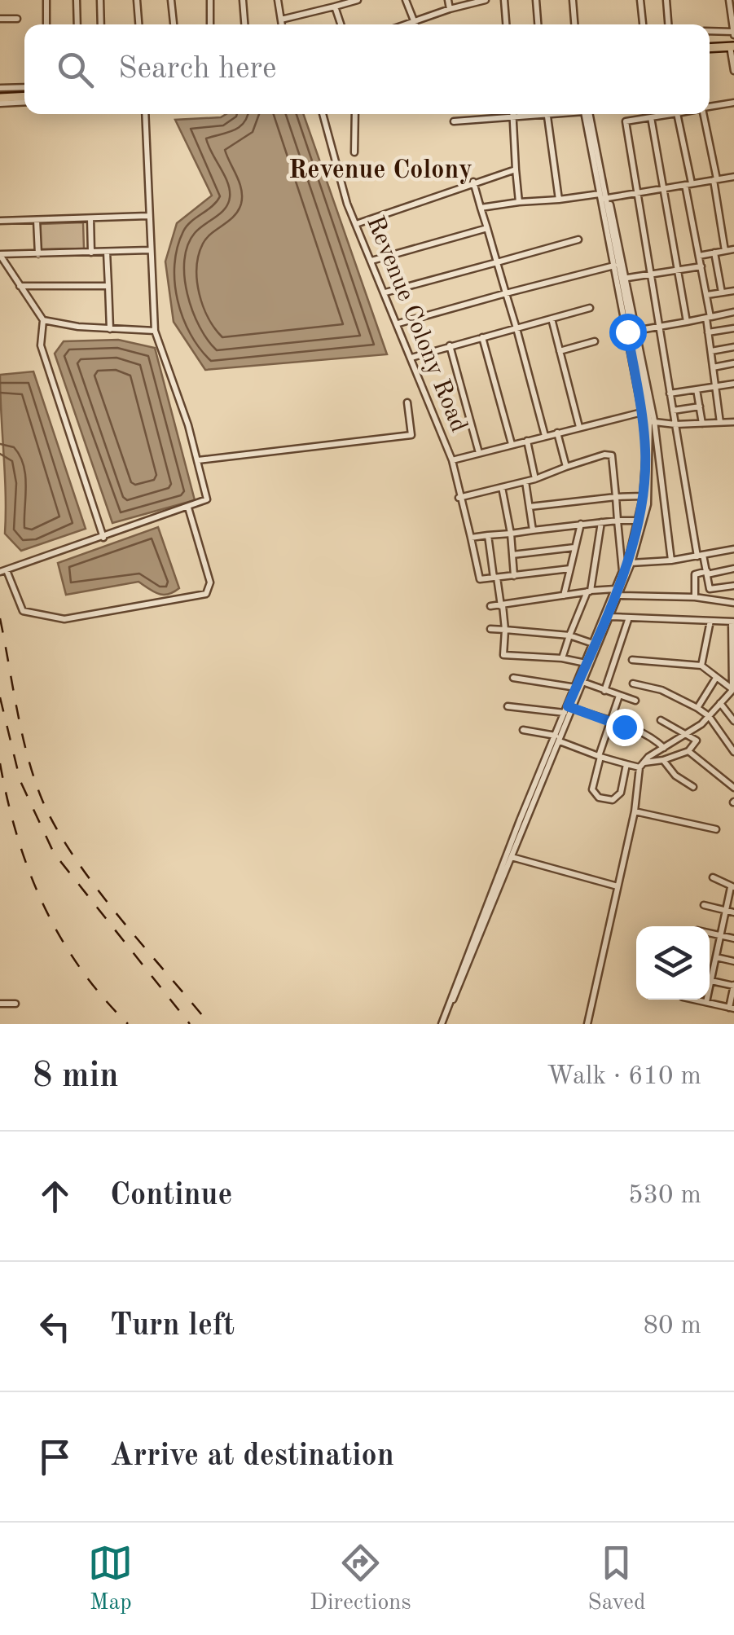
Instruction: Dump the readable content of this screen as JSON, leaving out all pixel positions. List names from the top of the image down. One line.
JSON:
{"streets":{"street":["Revenue Colony Road"]},"districts":["Revenue Colony"],"page":{"search":"Search here","heading":["8 min","Walk · 610 m"],"list":[["Continue","530 m"],["Turn left","80 m"],"Arrive at destination"],"nav":["Map","Directions","Saved"]}}
